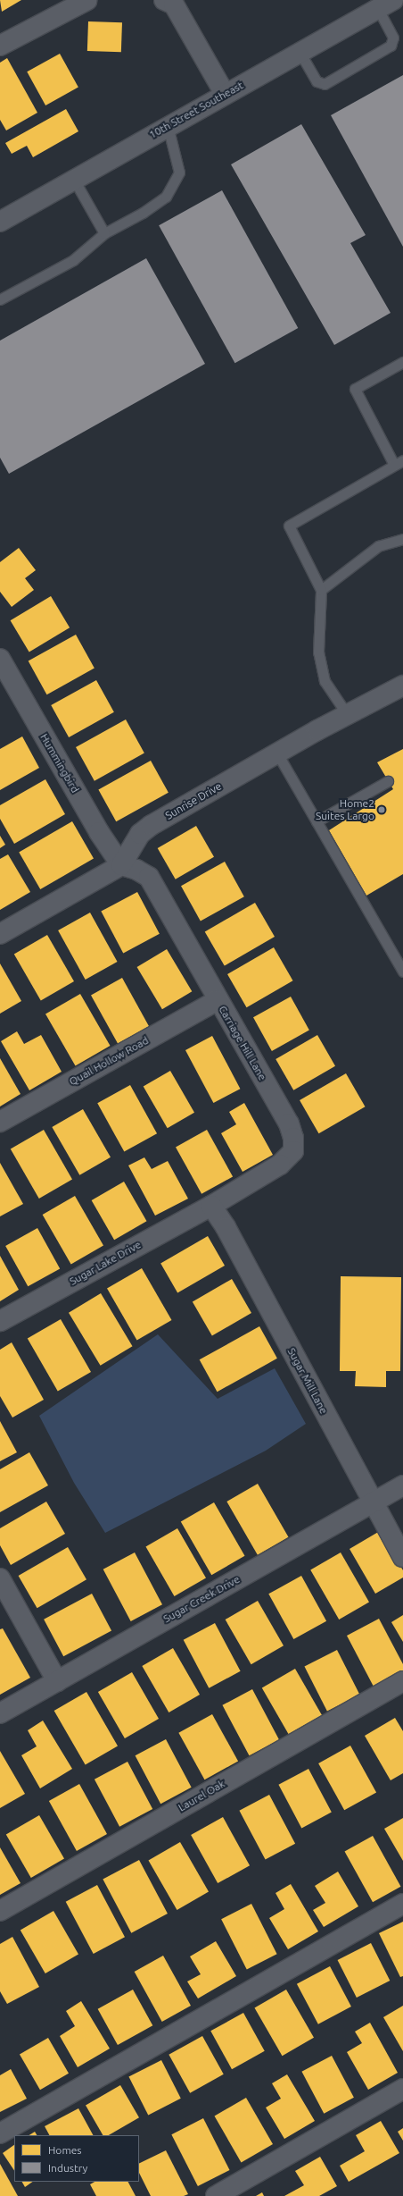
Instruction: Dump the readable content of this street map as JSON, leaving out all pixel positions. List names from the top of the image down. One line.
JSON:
{"streets":{"street":["10th Street Southeast","Hummingbird","Sunrise Drive","Carriage Hill Lane","Quail Hollow Road","Sugar Lake Drive","Sugar Mill Lane","Sugar Creek Drive","Laurel Oak"]},"crossings":[["Hummingbird","Sunrise Drive"],["Hummingbird","Carriage Hill Lane"],["Sunrise Drive","Carriage Hill Lane"],["Carriage Hill Lane","Quail Hollow Road"],["Carriage Hill Lane","Sugar Lake Drive"],["Carriage Hill Lane","Sugar Mill Lane"],["Sugar Lake Drive","Sugar Mill Lane"],["Sugar Mill Lane","Sugar Creek Drive"]],"places":["Home2 Suites Largo"],"legend":["Homes","Industry"]}
